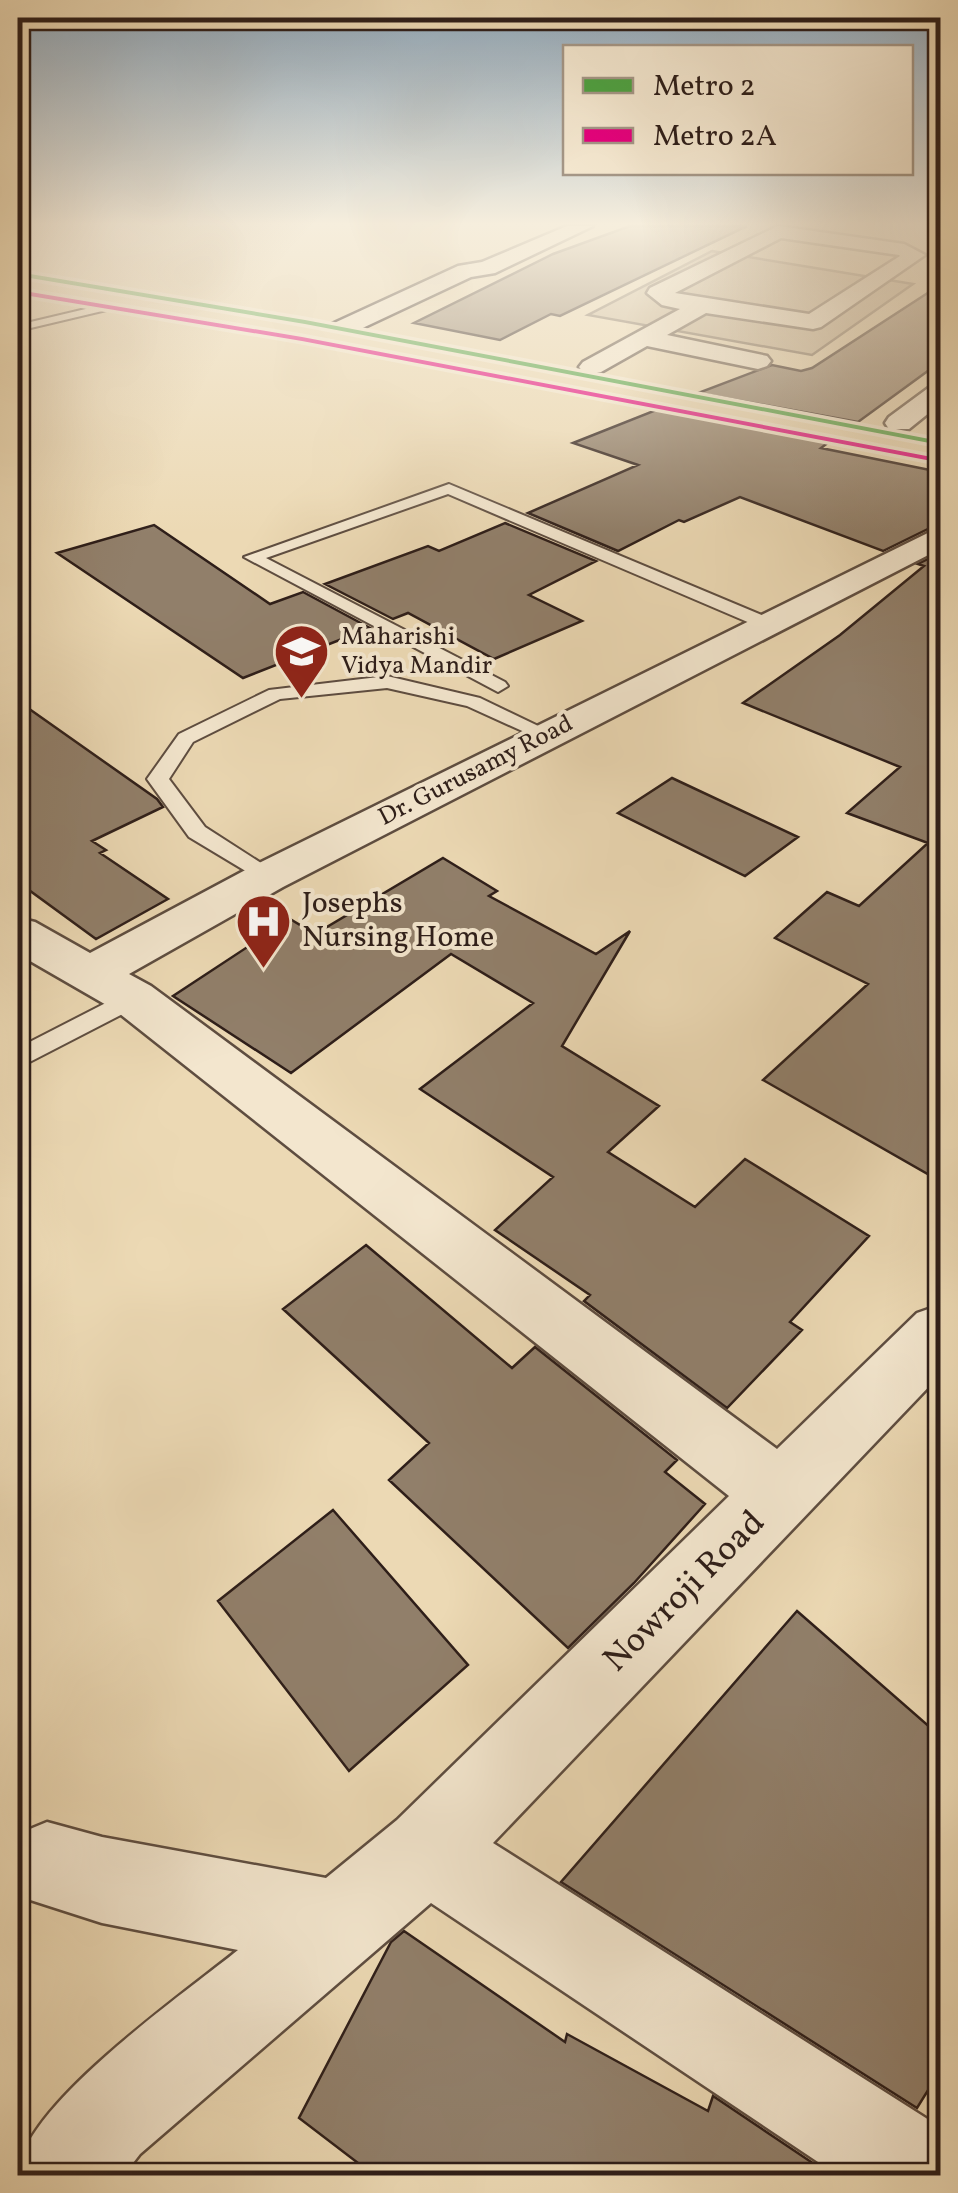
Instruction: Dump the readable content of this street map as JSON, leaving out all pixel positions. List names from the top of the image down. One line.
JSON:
{"streets":{"street":["Dr. Gurusamy Road","Nowroji Road"]},"places":{"school or university":["Maharishi Vidya Mandir"],"hospital":["Josephs Nursing Home"]},"lines":["metro line 2","metro line 2A"],"legend":["Metro 2","Metro 2A"]}
